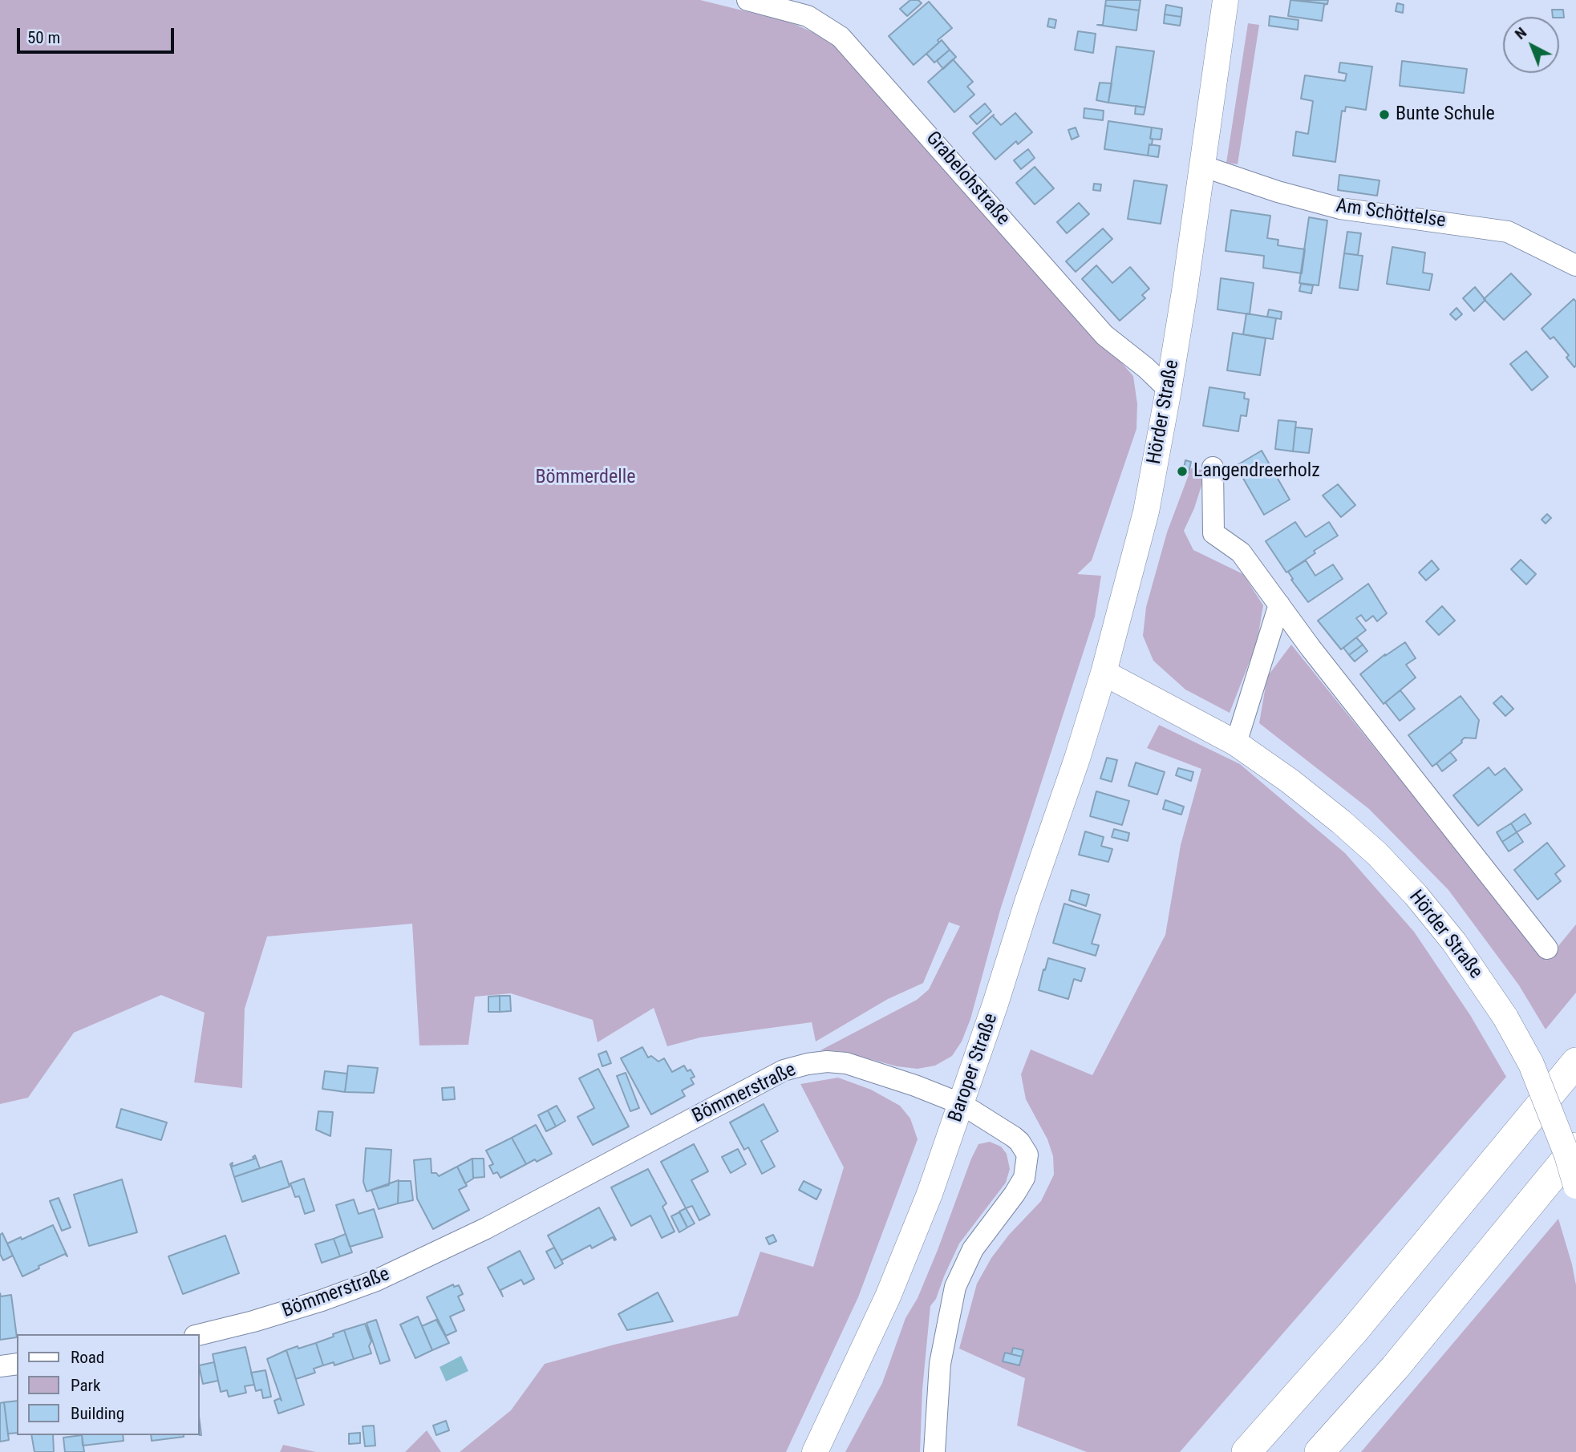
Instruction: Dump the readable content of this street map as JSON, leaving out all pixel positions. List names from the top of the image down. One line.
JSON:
{"streets":{"main road":["Hörder Straße","Baroper Straße"],"street":["Grabelohstraße","Am Schöttelse","Bömmerstraße"]},"crossings":[["Grabelohstraße","Hörder Straße"],["Am Schöttelse","Hörder Straße"],["Hörder Straße","Baroper Straße"],["Baroper Straße","Bömmerstraße"]],"parks":["Bömmerdelle"],"places":["Bunte Schule","Langendreerholz"],"legend":["Road","Park","Building"],"scale_bar":"50 m","north":"top left"}
